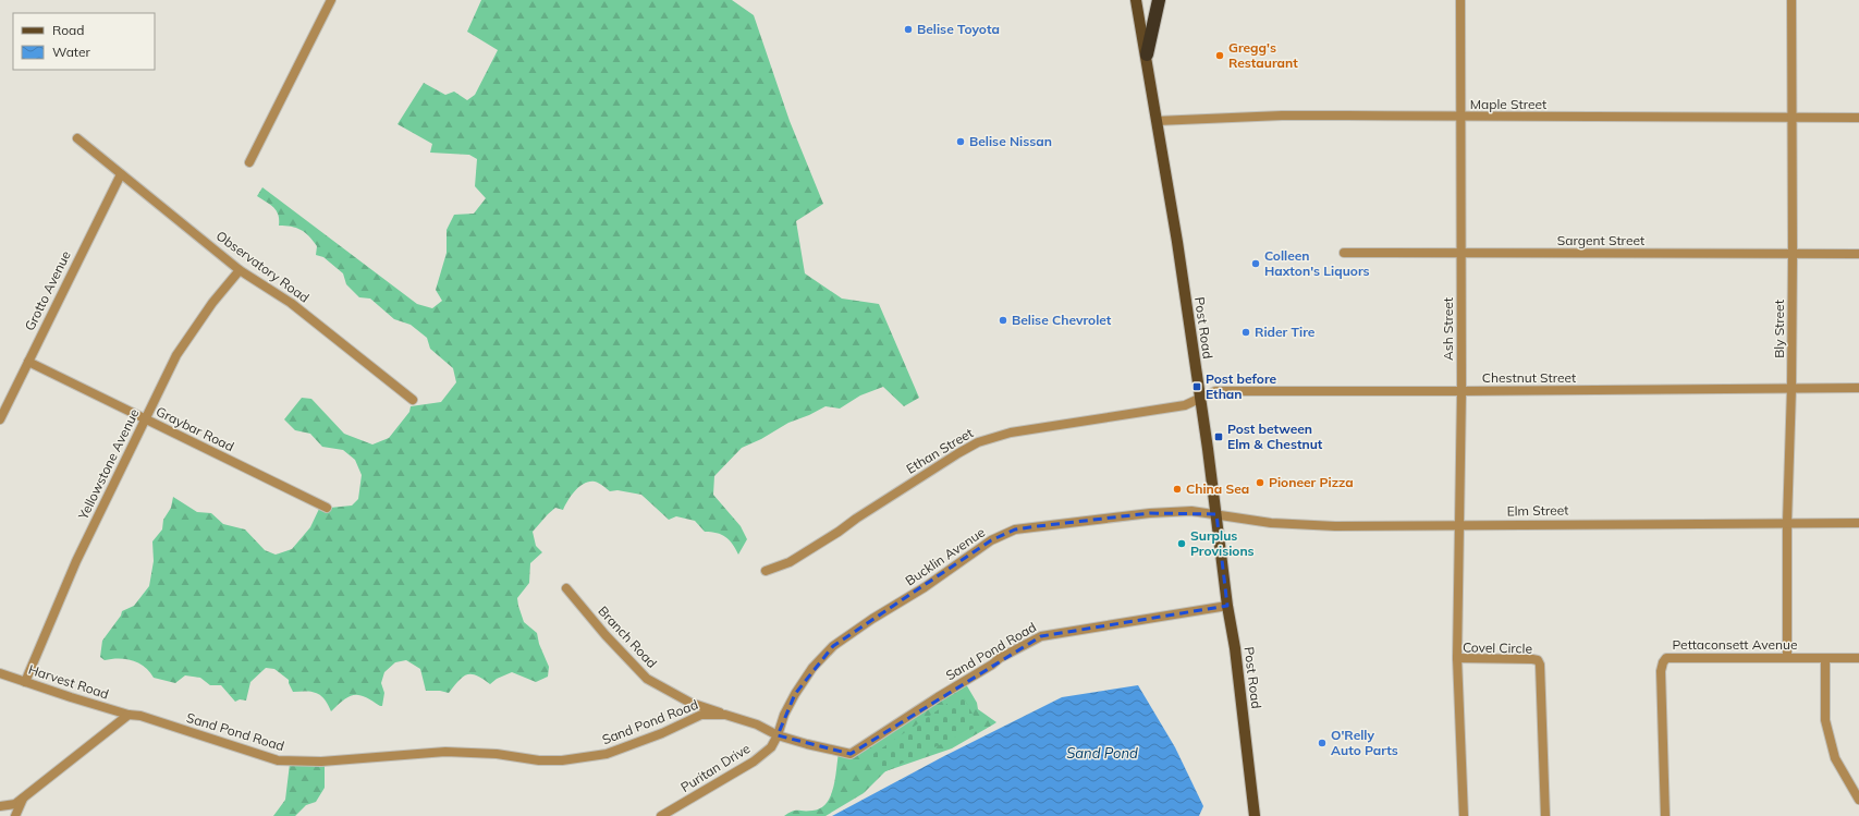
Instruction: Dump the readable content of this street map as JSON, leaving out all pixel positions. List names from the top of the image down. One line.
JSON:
{"streets":{"main road":["Post Road"],"street":["Maple Street","Sargent Street","Observatory Road","Grotto Avenue","Ash Street","Bly Street","Chestnut Street","Graybar Road","Ethan Street","Yellowstone Avenue","Elm Street","Bucklin Avenue","Branch Road","Pettaconsett Avenue","Covel Circle","Sand Pond Road","Harvest Road","Puritan Drive"]},"crossings":[["Maple Street","Post Road"],["Maple Street","Ash Street"],["Maple Street","Bly Street"],["Sargent Street","Ash Street"],["Sargent Street","Bly Street"],["Observatory Road","Grotto Avenue"],["Observatory Road","Yellowstone Avenue"],["Grotto Avenue","Graybar Road"],["Post Road","Chestnut Street"],["Post Road","Ethan Street"],["Post Road","Elm Street"],["Post Road","Bucklin Avenue"],["Post Road","Sand Pond Road"],["Ash Street","Chestnut Street"],["Ash Street","Elm Street"],["Ash Street","Covel Circle"],["Bly Street","Chestnut Street"],["Bly Street","Elm Street"],["Bly Street","Pettaconsett Avenue"],["Chestnut Street","Ethan Street"],["Graybar Road","Yellowstone Avenue"],["Yellowstone Avenue","Harvest Road"],["Elm Street","Bucklin Avenue"],["Bucklin Avenue","Sand Pond Road"],["Bucklin Avenue","Puritan Drive"],["Branch Road","Sand Pond Road"],["Sand Pond Road","Harvest Road"],["Sand Pond Road","Puritan Drive"]],"water":["Sand Pond"],"places":{"other":["Belise Toyota","Gregg's Restaurant","Belise Nissan","Colleen Haxton's Liquors","Belise Chevrolet","Rider Tire","Pioneer Pizza","China Sea","Surplus Provisions","O'Relly Auto Parts"],"transit":["Post before Ethan","Post between Elm & Chestnut"]},"legend":["Road","Water"]}
